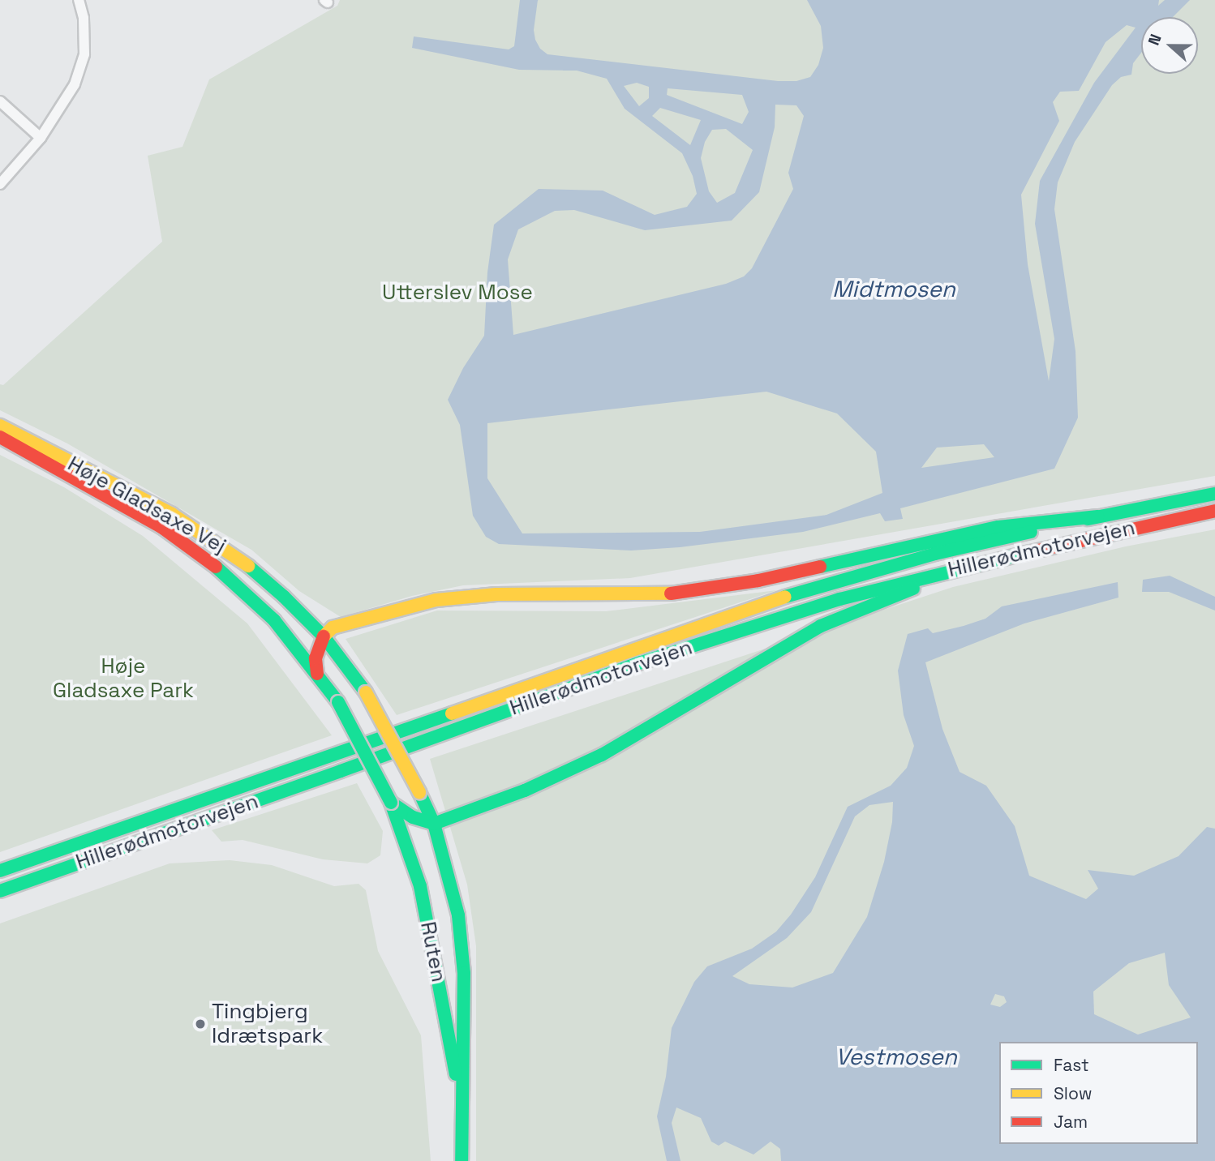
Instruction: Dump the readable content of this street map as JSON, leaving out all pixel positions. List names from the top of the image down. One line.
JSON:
{"streets":{"main road":["Høje Gladsaxe Vej","Hillerødmotorvejen","Ruten"]},"crossings":[["Høje Gladsaxe Vej","Ruten"]],"water":["Midtmosen","Vestmosen"],"parks":["Utterslev Mose","Høje Gladsaxe Park"],"places":["Tingbjerg Idrætspark"],"legend":["Fast","Slow","Jam"],"north":"left"}
